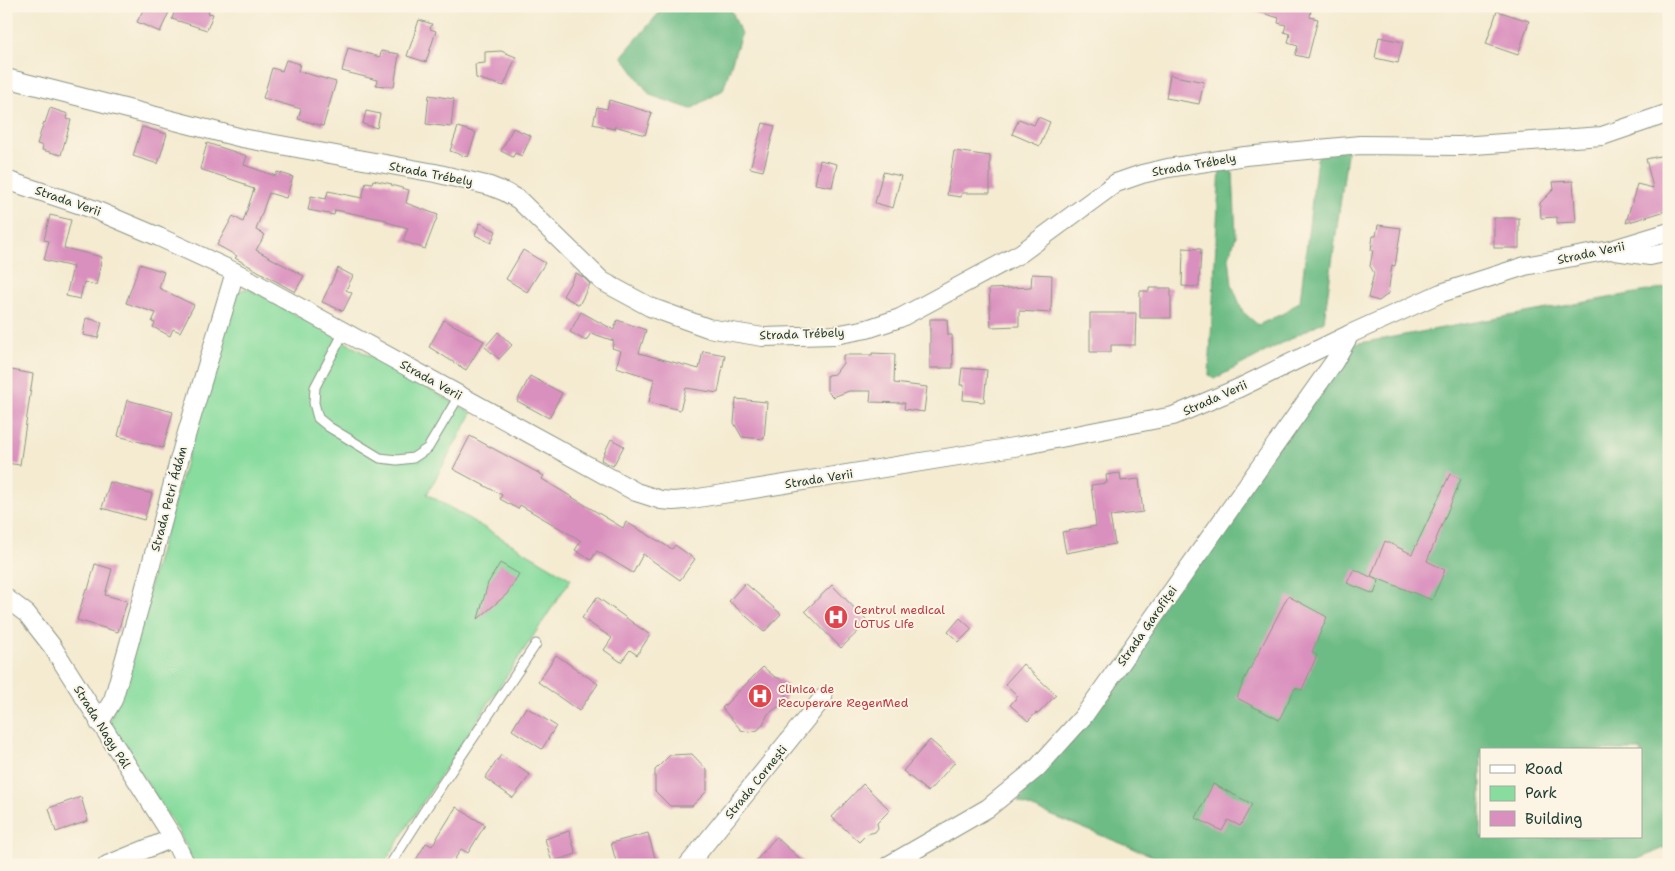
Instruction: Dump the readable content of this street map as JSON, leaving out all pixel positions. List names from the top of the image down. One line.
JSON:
{"streets":{"street":["Strada Trébely","Strada Verii","Strada Petri Ádám","Strada Garofiței","Strada Nagy Pál","Strada Cornești"]},"crossings":[["Strada Verii","Strada Petri Ádám"],["Strada Verii","Strada Garofiței"],["Strada Petri Ádám","Strada Nagy Pál"]],"places":{"hospital":["Centrul medical LOTUS Life","Clinica de Recuperare RegenMed"]},"legend":["Road","Park","Building"]}
